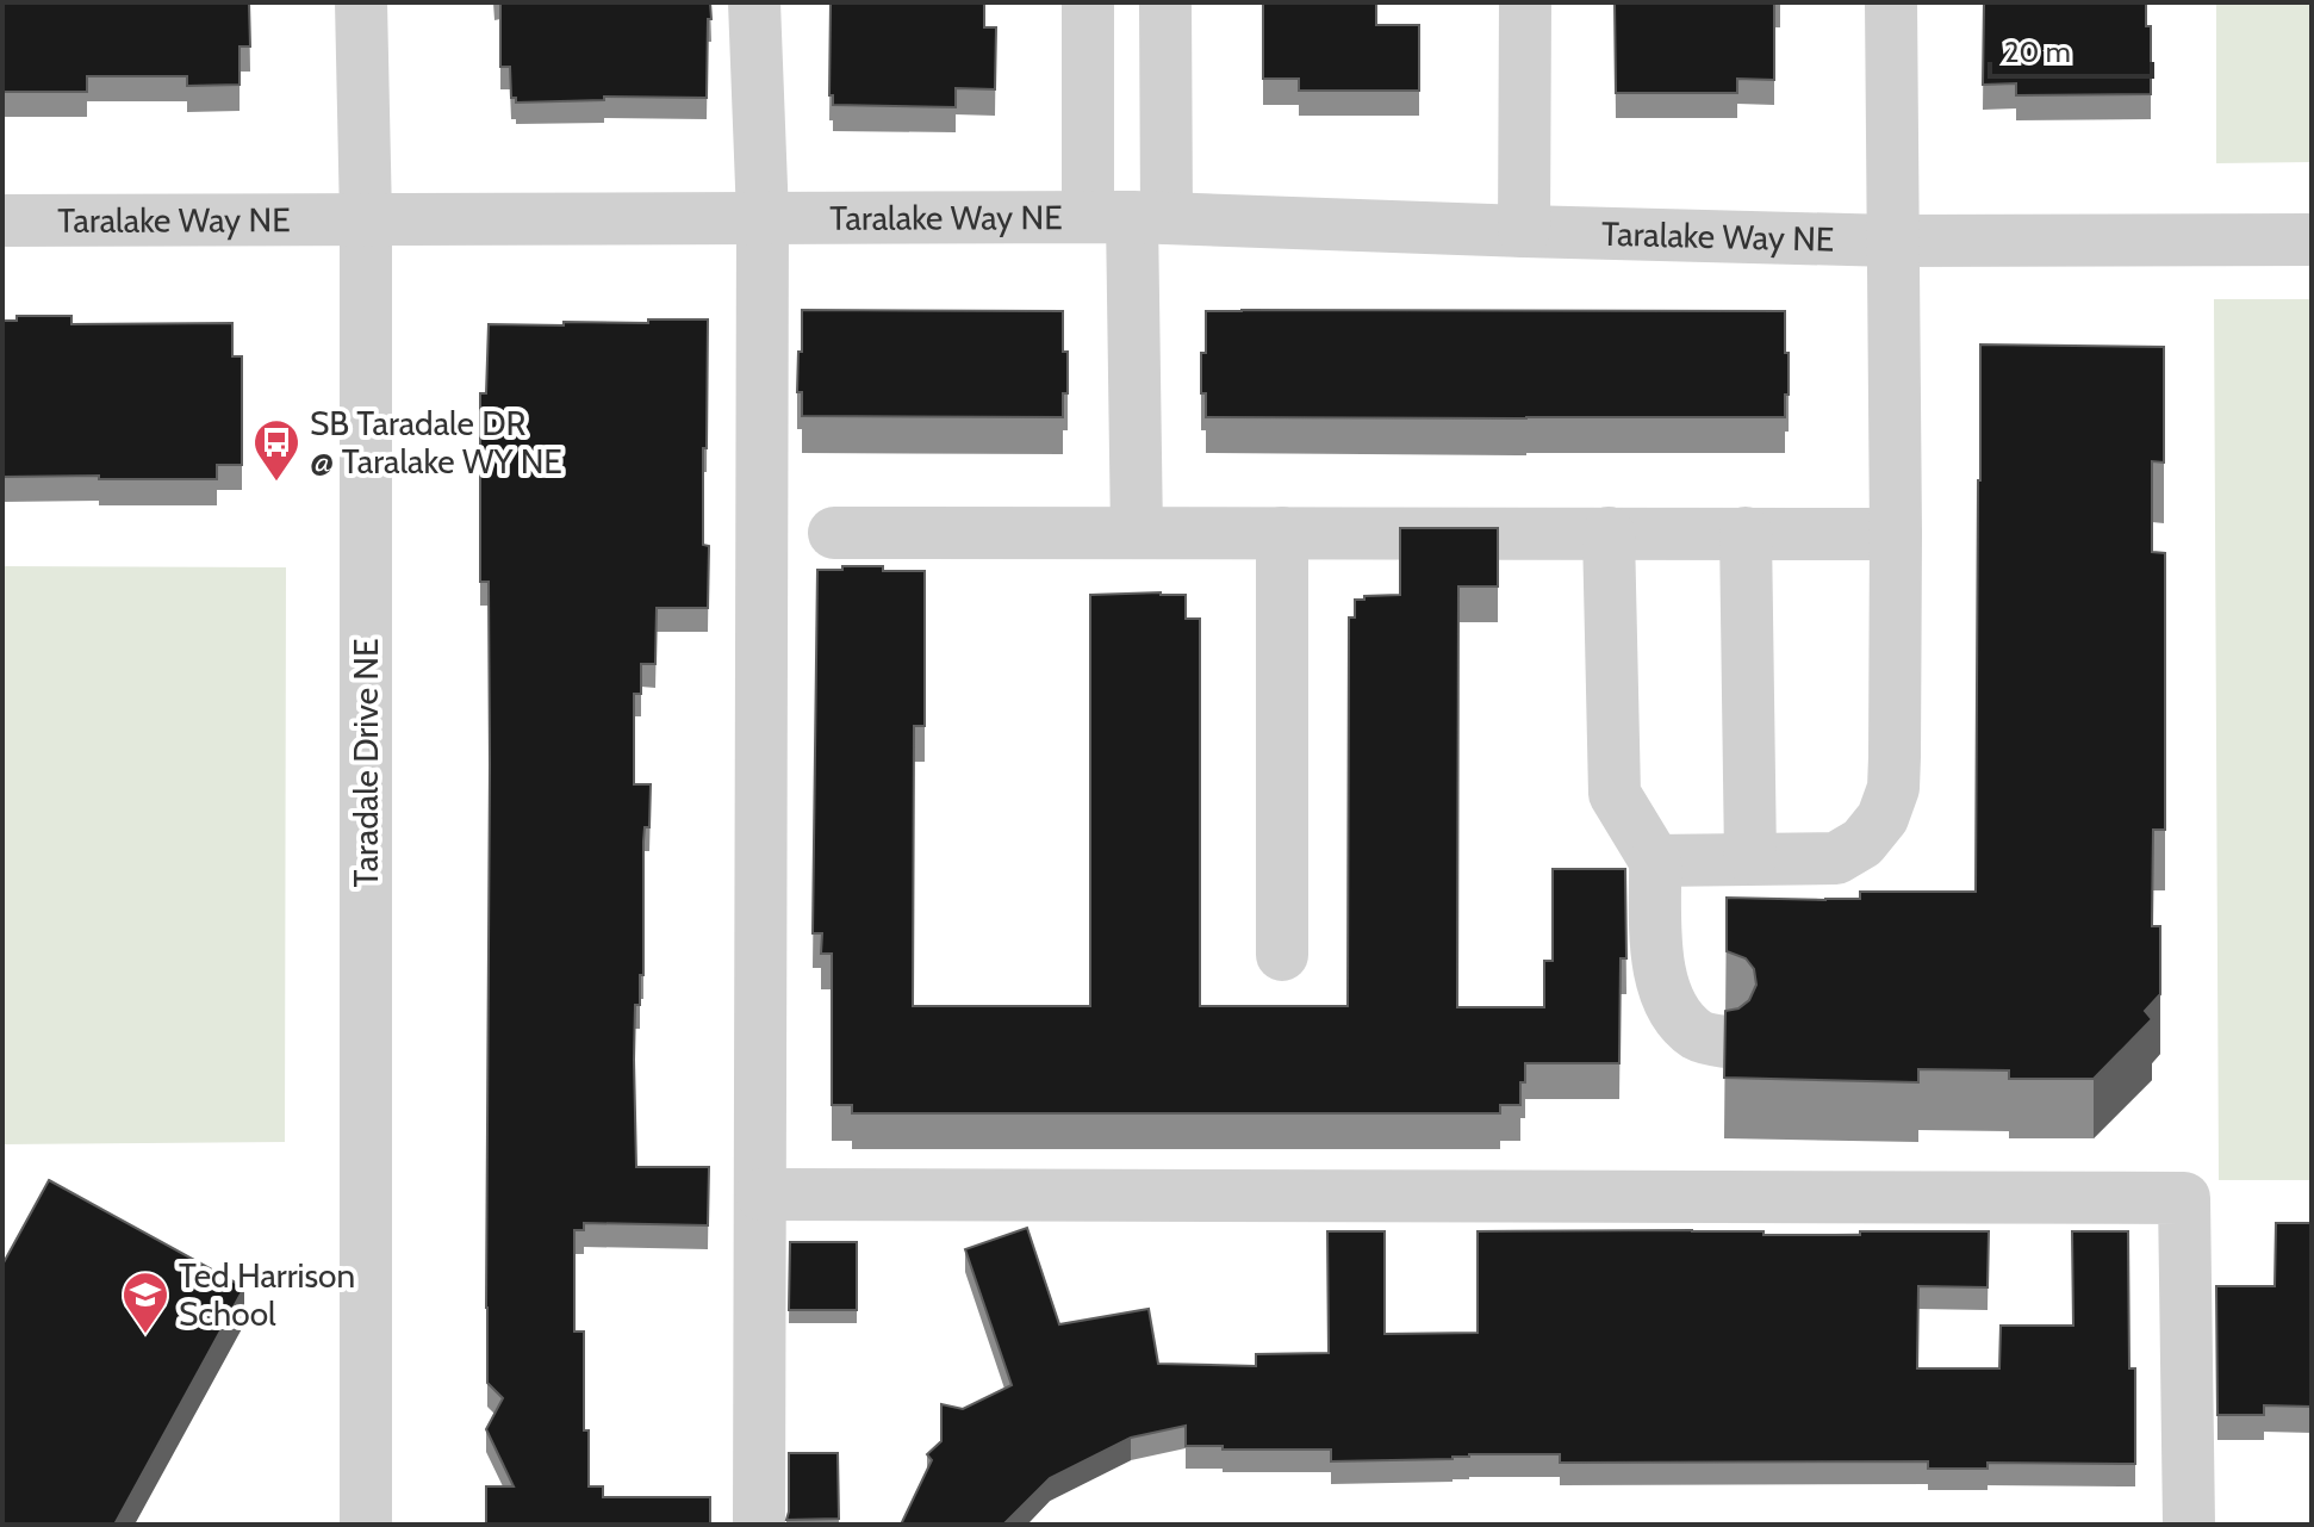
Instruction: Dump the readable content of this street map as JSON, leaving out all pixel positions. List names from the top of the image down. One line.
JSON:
{"streets":{"street":["Taralake Way NE","Taradale Drive NE"]},"crossings":[["Taralake Way NE","Taradale Drive NE"]],"places":{"bus stop":["SB Taradale DR @ Taralake WY NE"],"school or university":["Ted Harrison School"]},"scale_bar":"20 m"}
